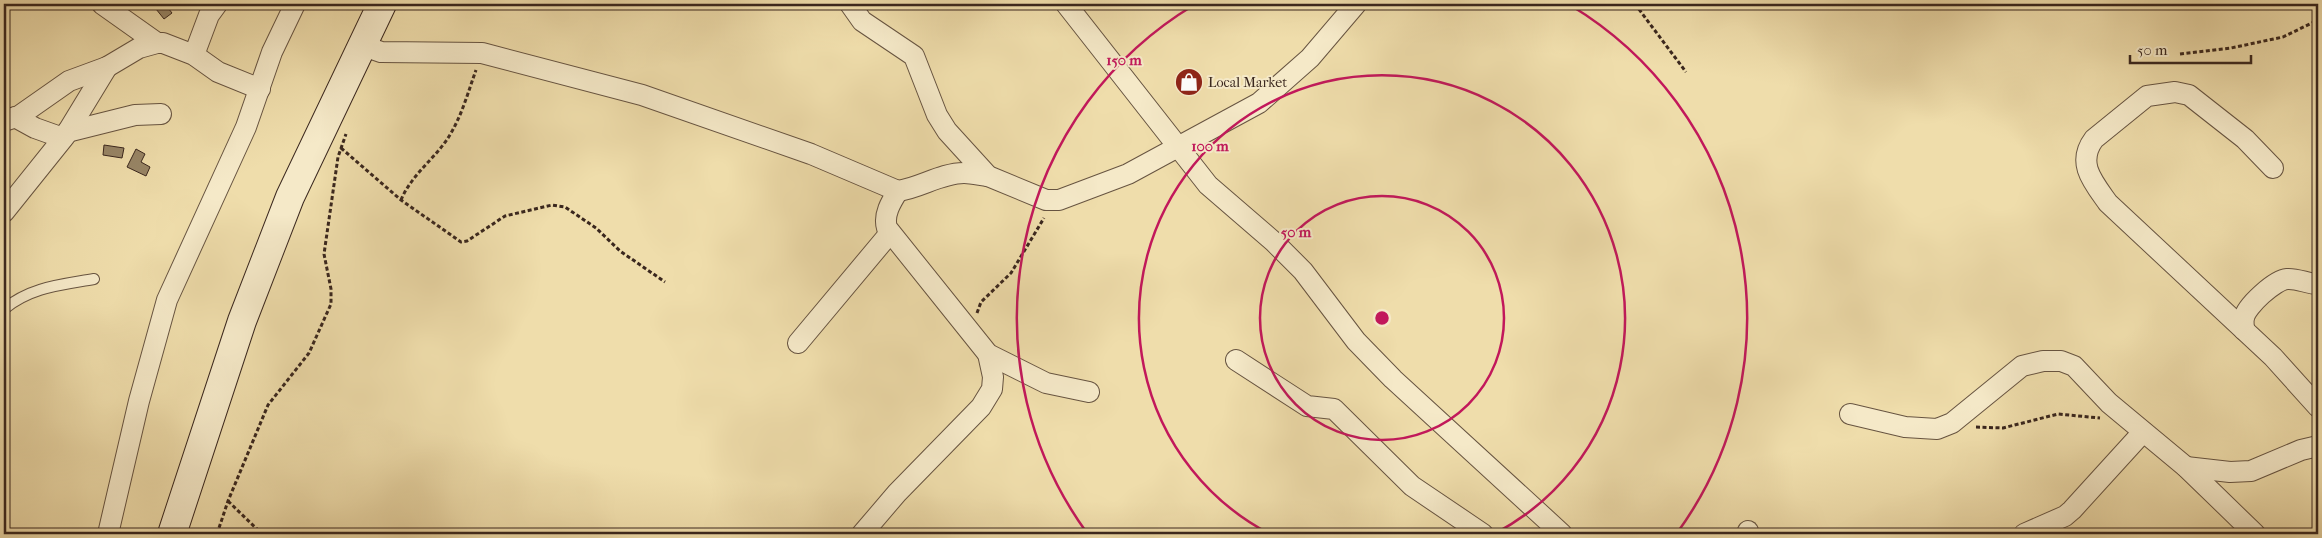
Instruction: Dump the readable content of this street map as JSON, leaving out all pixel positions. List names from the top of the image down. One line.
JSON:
{"places":{"shop":["Local Market"]},"scale_bar":"50 m","rings":["150 m","100 m","50 m"]}
